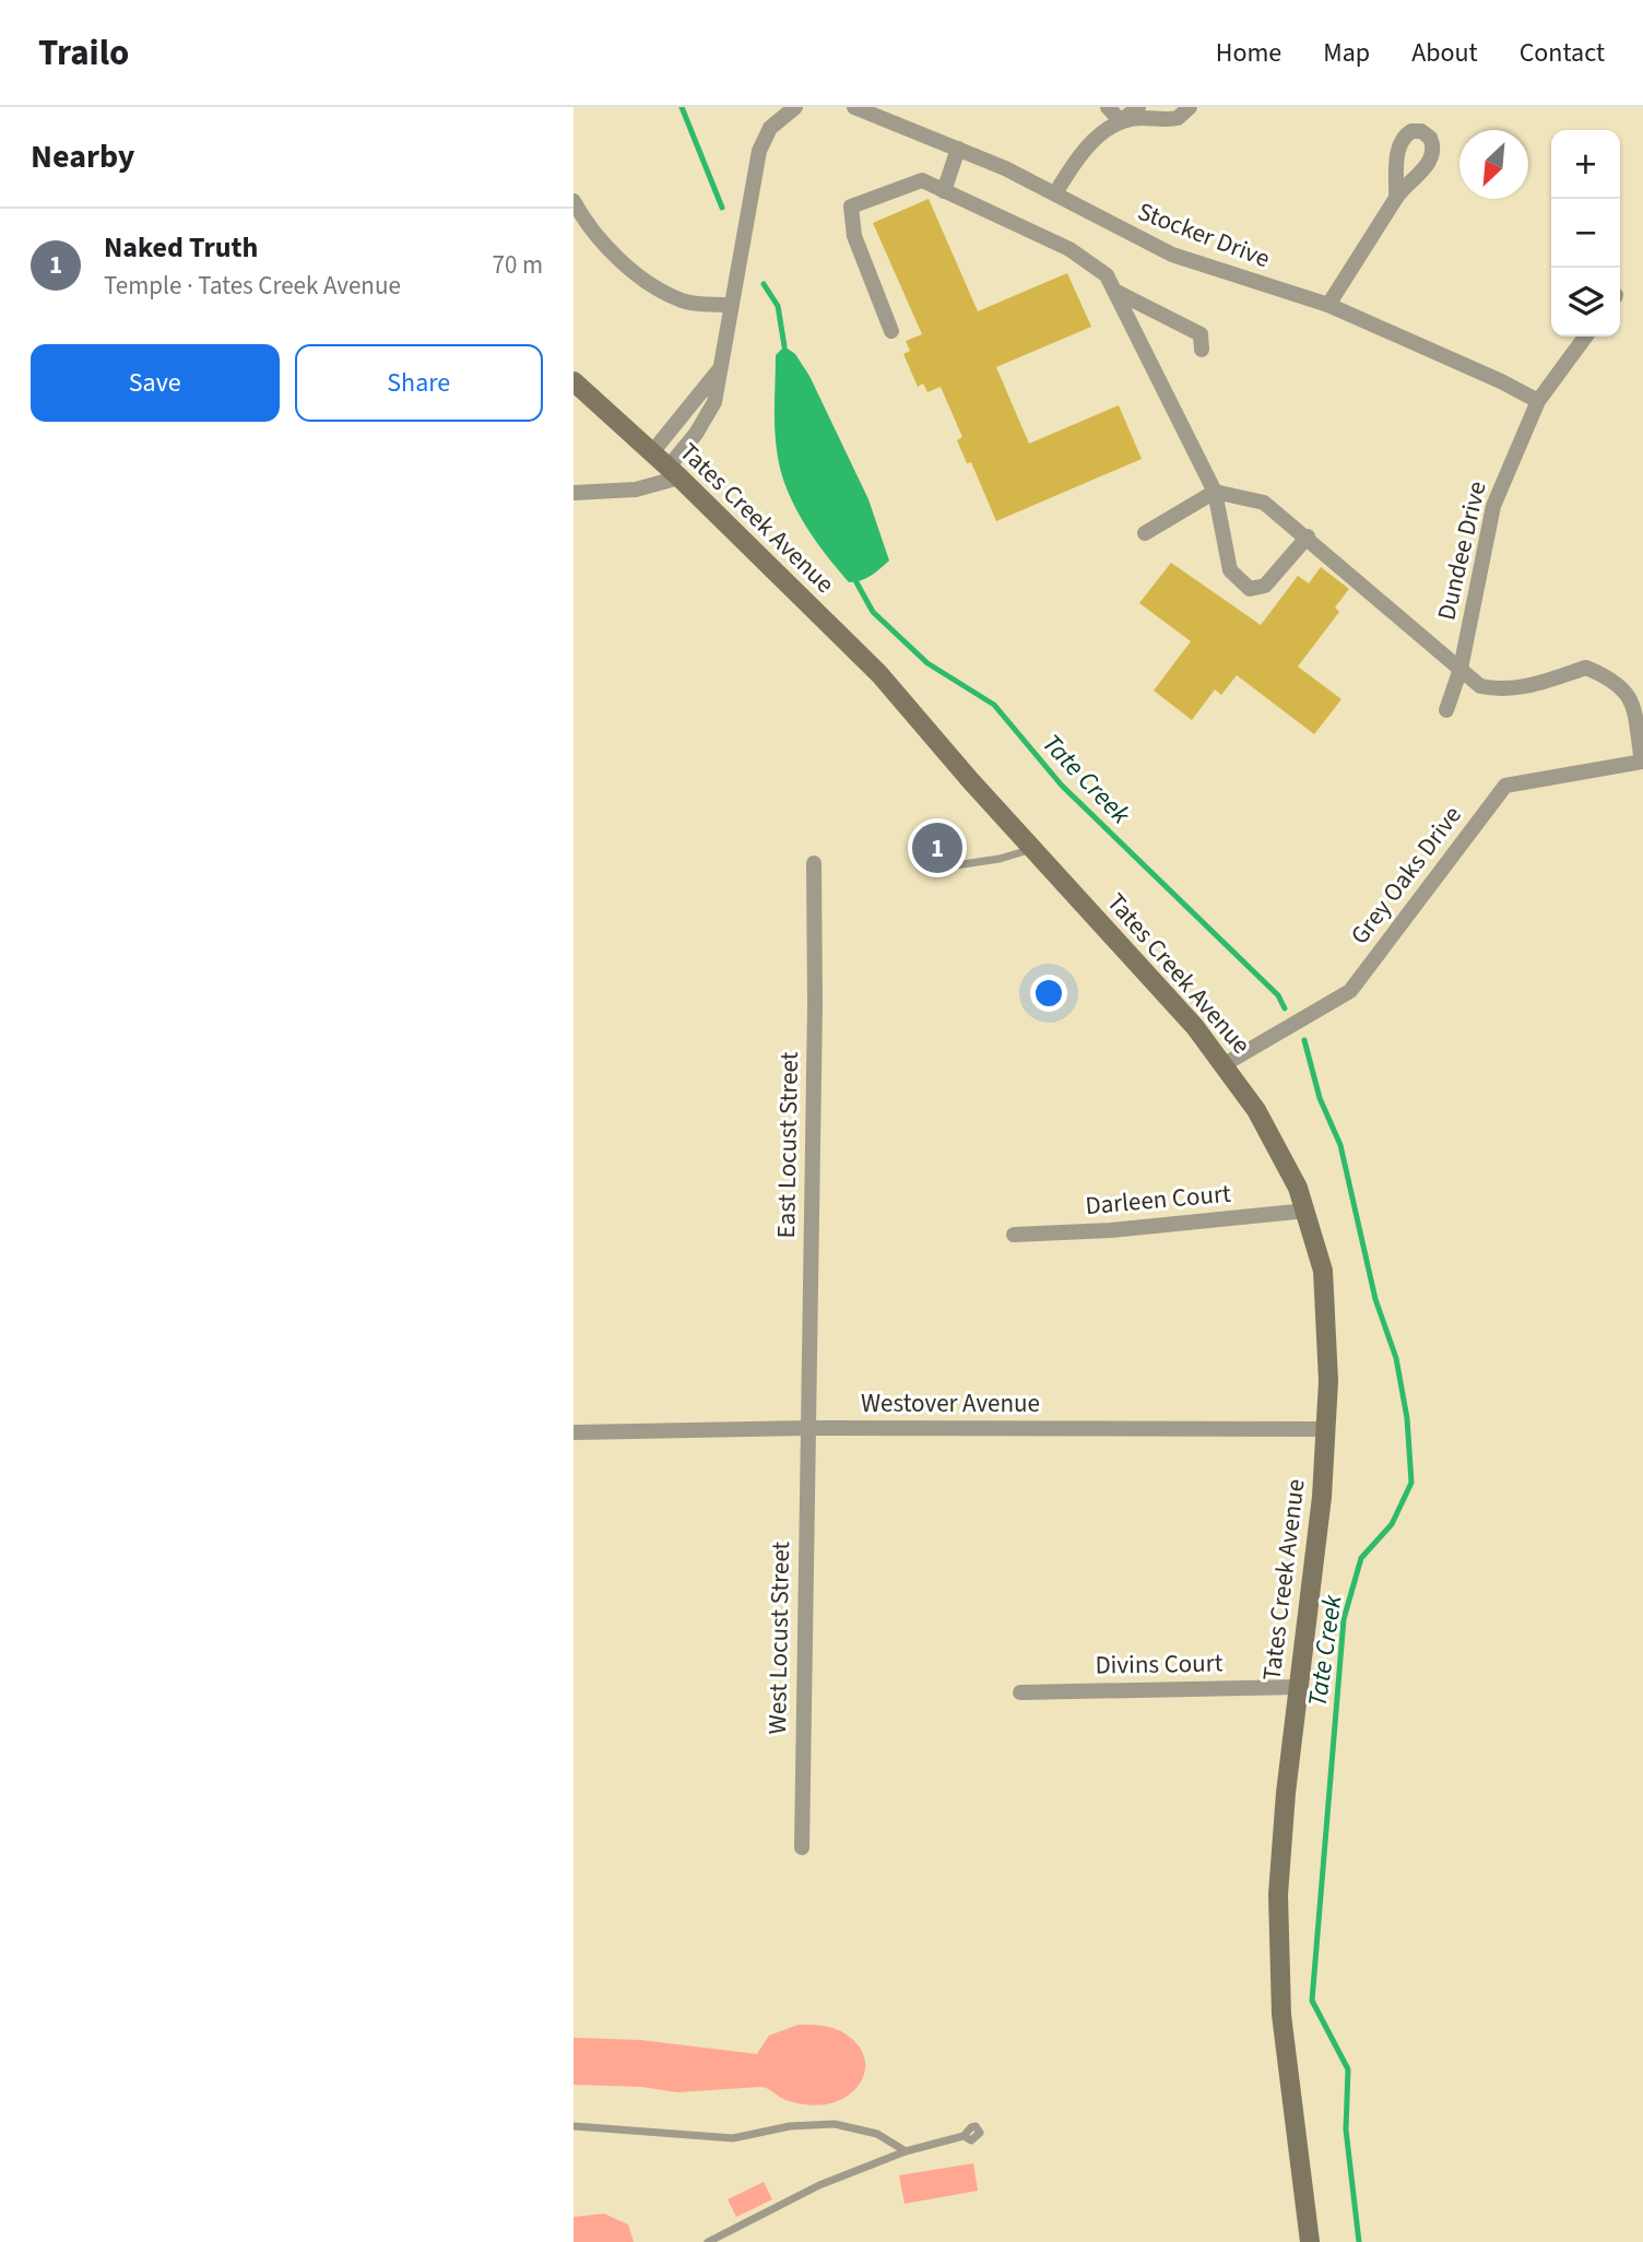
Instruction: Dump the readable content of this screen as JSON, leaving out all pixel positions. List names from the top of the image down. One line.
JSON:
{"streets":{"main road":["Tates Creek Avenue"],"street":["Stocker Drive","Dundee Drive","Grey Oaks Drive","East Locust Street","Darleen Court","Westover Avenue","West Locust Street","Divins Court"]},"crossings":[["Stocker Drive","Dundee Drive"],["Tates Creek Avenue","Grey Oaks Drive"],["Tates Creek Avenue","Darleen Court"],["Tates Creek Avenue","Westover Avenue"],["Tates Creek Avenue","Divins Court"],["East Locust Street","Westover Avenue"],["East Locust Street","West Locust Street"],["Westover Avenue","West Locust Street"]],"water":["Tate Creek"],"north":"bottom left","page":{"header":"Trailo","nav":["Home","Map","About","Contact"],"heading":"Nearby","map_buttons":["+","−"],"list":[{"mark":"1","name":"Naked Truth","note":"Temple · Tates Creek Avenue","value":"70 m"}],"buttons":["Save","Share"],"pins":"1"}}
